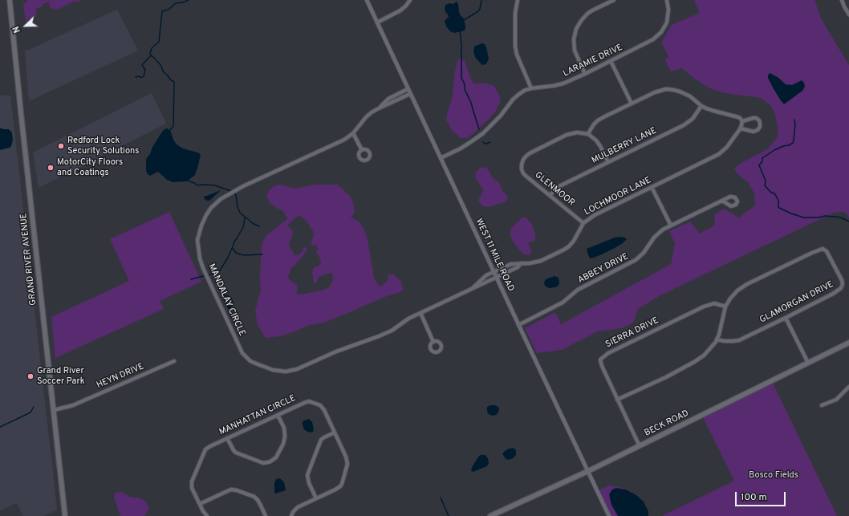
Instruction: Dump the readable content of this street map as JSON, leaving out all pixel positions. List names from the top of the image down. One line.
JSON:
{"streets":{"main road":["GRAND RIVER AVENUE","BECK ROAD"],"street":["LARAMIE DRIVE","MULBERRY LANE","GLENMOOR","LOCHMOOR LANE","WEST 11 MILE ROAD","ABBEY DRIVE","MANDALAY CIRCLE","GLAMORGAN DRIVE","SIERRA DRIVE","HEYN DRIVE","MANHATTAN CIRCLE"]},"crossings":[["LARAMIE DRIVE","WEST 11 MILE ROAD"],["MULBERRY LANE","GLENMOOR"],["GLENMOOR","LOCHMOOR LANE"],["LOCHMOOR LANE","WEST 11 MILE ROAD"],["LOCHMOOR LANE","MANDALAY CIRCLE"],["WEST 11 MILE ROAD","ABBEY DRIVE"],["WEST 11 MILE ROAD","MANDALAY CIRCLE"],["WEST 11 MILE ROAD","BECK ROAD"],["GRAND RIVER AVENUE","HEYN DRIVE"],["GLAMORGAN DRIVE","SIERRA DRIVE"],["SIERRA DRIVE","BECK ROAD"]],"parks":["Bosco Fields"],"places":["Redford Lock Security Solutions","MotorCity Floors and Coatings","Grand River Soccer Park"],"scale_bar":"100 m","north":"bottom left"}
